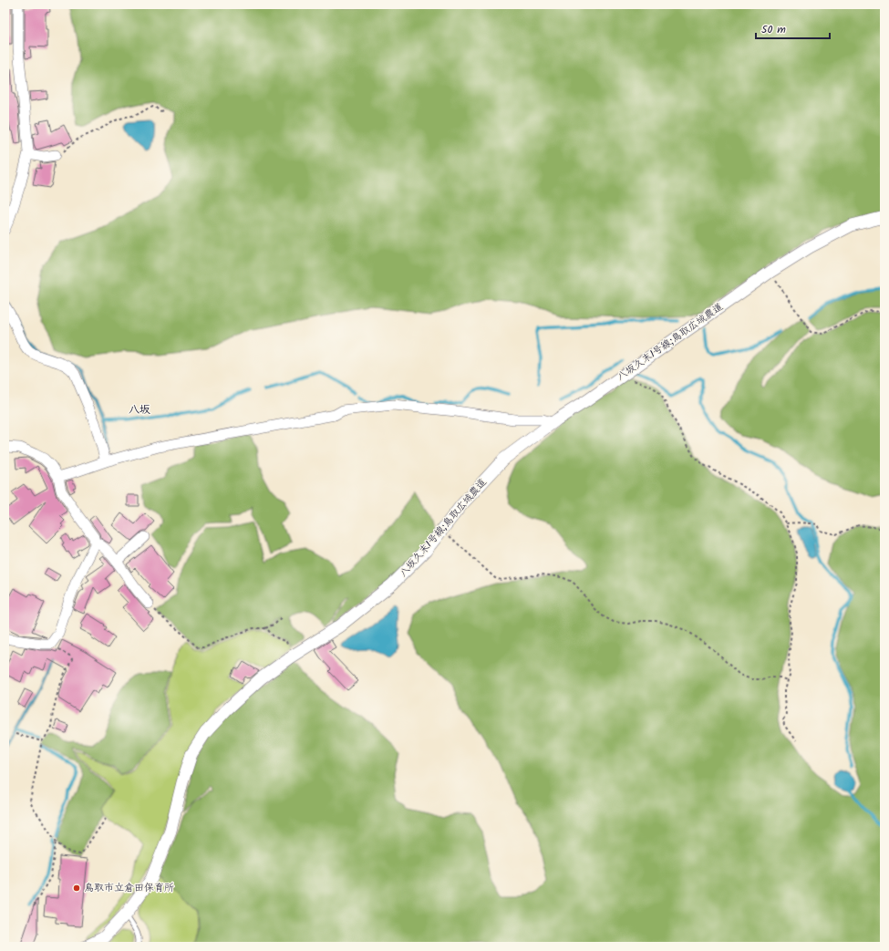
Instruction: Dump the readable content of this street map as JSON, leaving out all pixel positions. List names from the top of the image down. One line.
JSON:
{"streets":{"street":["八坂久末1号線;鳥取広域農道"]},"districts":["八坂"],"places":["鳥取市立倉田保育所"],"scale_bar":"50 m"}
